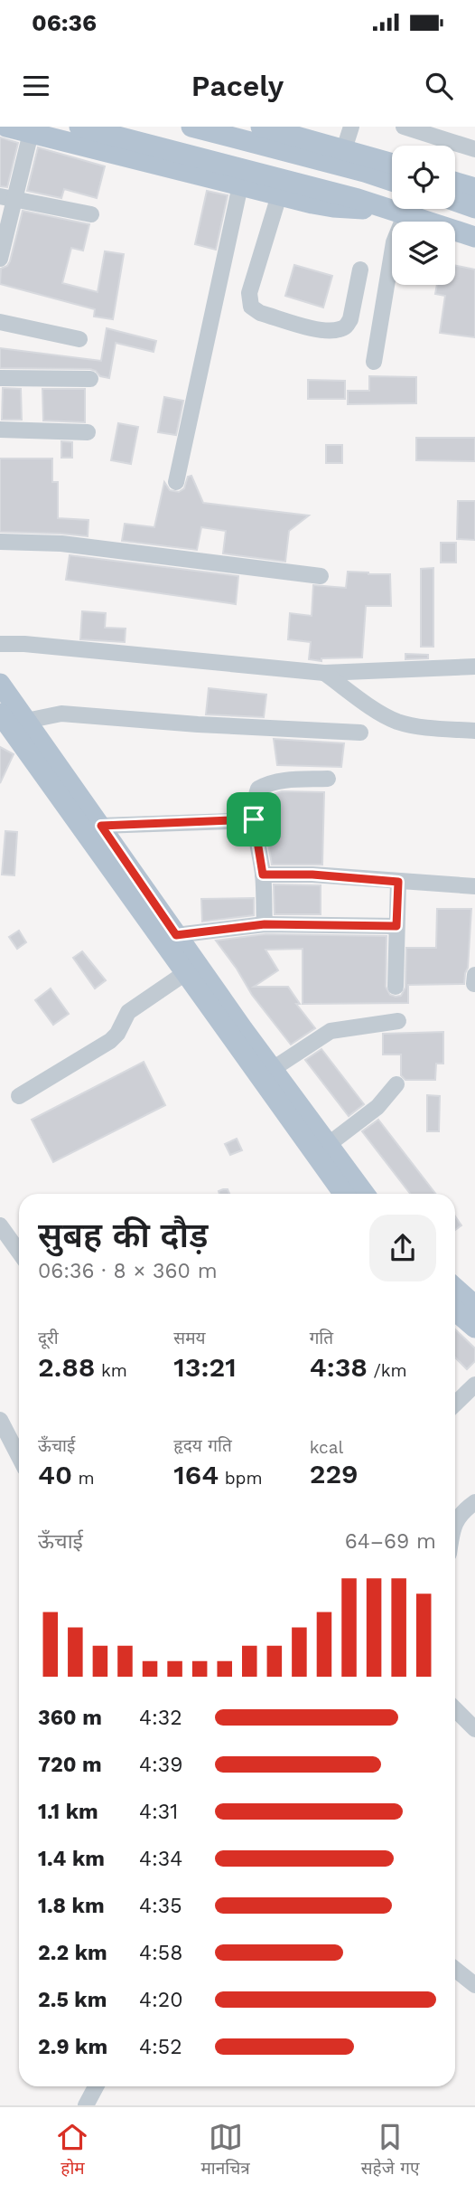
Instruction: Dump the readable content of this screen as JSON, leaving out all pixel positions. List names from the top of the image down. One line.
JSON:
{"page":{"status":"06:36","header":"Pacely","heading":["सुबह की दौड़","06:36 · 8 × 360 m"],"stats":[["दूरी","2.88 km"],["समय","13:21"],["गति","4:38 /km"],["ऊँचाई","40 m"],["हृदय गति","164 bpm"],["kcal","229"]],"chart":["ऊँचाई","64–69 m"],"list":[{"name":"360 m","note":"4:32"},{"name":"720 m","note":"4:39"},{"name":"1.1 km","note":"4:31"},{"name":"1.4 km","note":"4:34"},{"name":"1.8 km","note":"4:35"},{"name":"2.2 km","note":"4:58"},{"name":"2.5 km","note":"4:20"},{"name":"2.9 km","note":"4:52"}],"tabs":["होम","मानचित्र","सहेजे गए"]}}
